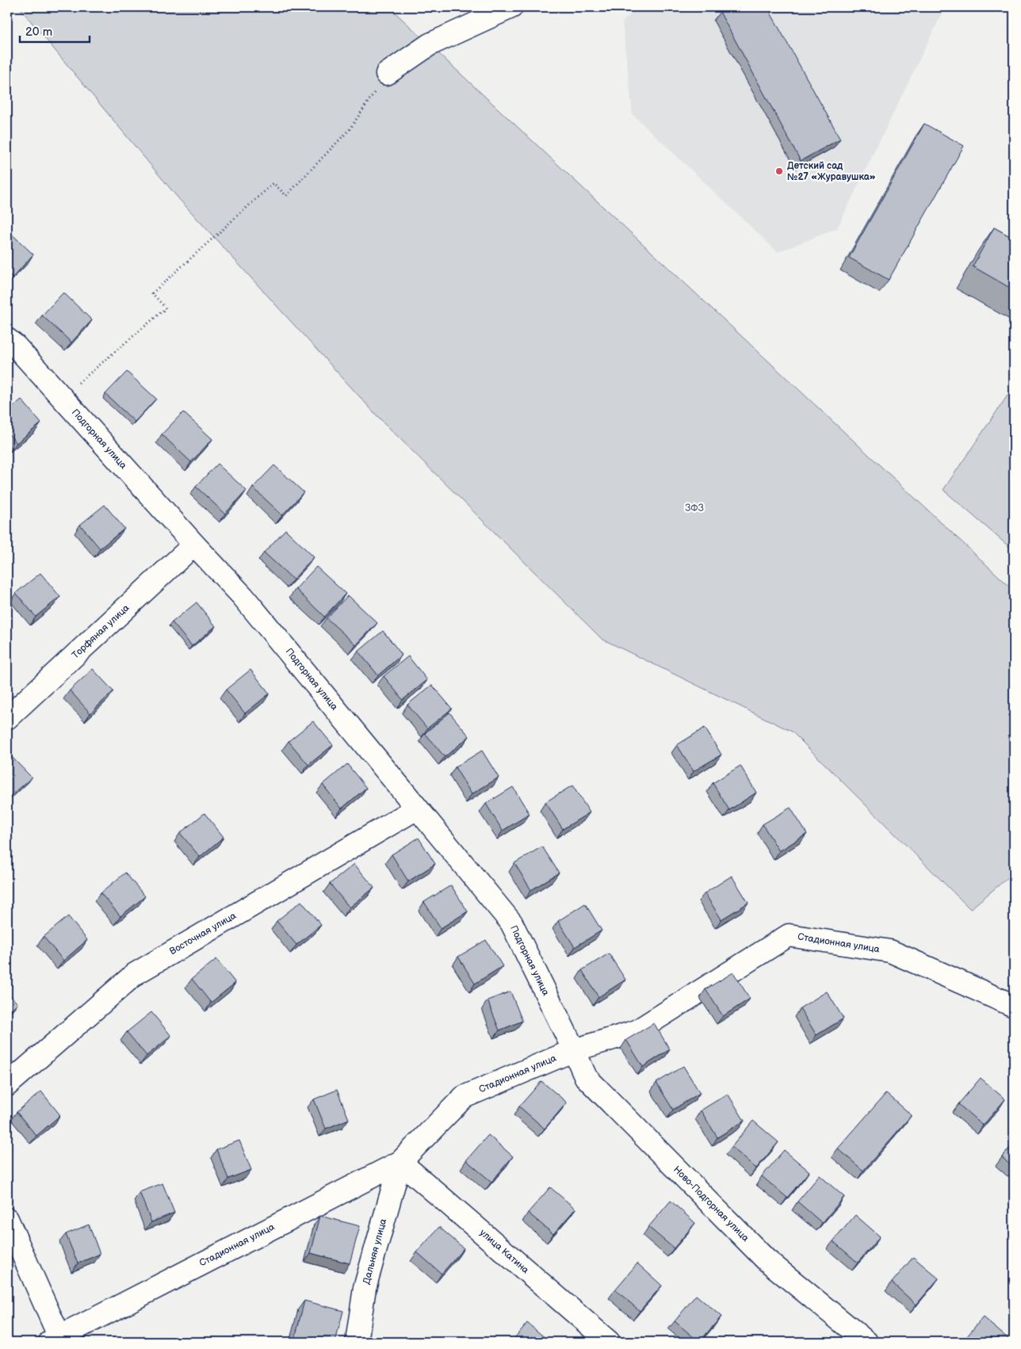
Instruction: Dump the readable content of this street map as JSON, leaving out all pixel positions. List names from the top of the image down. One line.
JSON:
{"streets":{"street":["Подгорная улица","Торфяная улица","Восточная улица","Стадионная улица","Ново-Подгорная улица","Дальняя улица","улица Катина"]},"crossings":[["Подгорная улица","Торфяная улица"],["Подгорная улица","Восточная улица"],["Подгорная улица","Стадионная улица"],["Подгорная улица","Ново-Подгорная улица"],["Стадионная улица","Ново-Подгорная улица"],["Стадионная улица","Дальняя улица"],["Стадионная улица","улица Катина"],["Дальняя улица","улица Катина"]],"parks":["ЗФЗ"],"places":["Детский сад №27 «Журавушка»"],"scale_bar":"20 m"}
